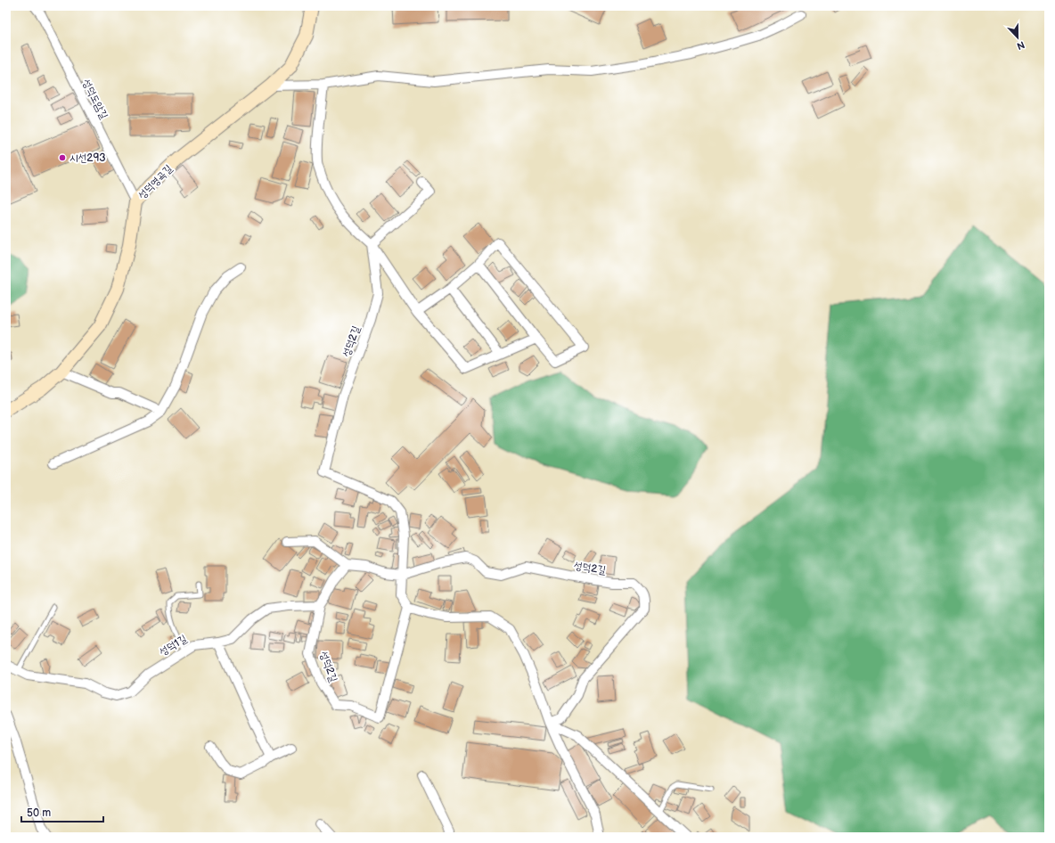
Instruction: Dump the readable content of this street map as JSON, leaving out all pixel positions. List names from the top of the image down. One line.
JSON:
{"streets":{"main road":["성덕영곡길"],"street":["성덕도암길","성덕2길","성덕1길"]},"crossings":[["성덕도암길","성덕영곡길"],["성덕2길","성덕1길"]],"places":["시선293"],"scale_bar":"50 m","north":"bottom"}
